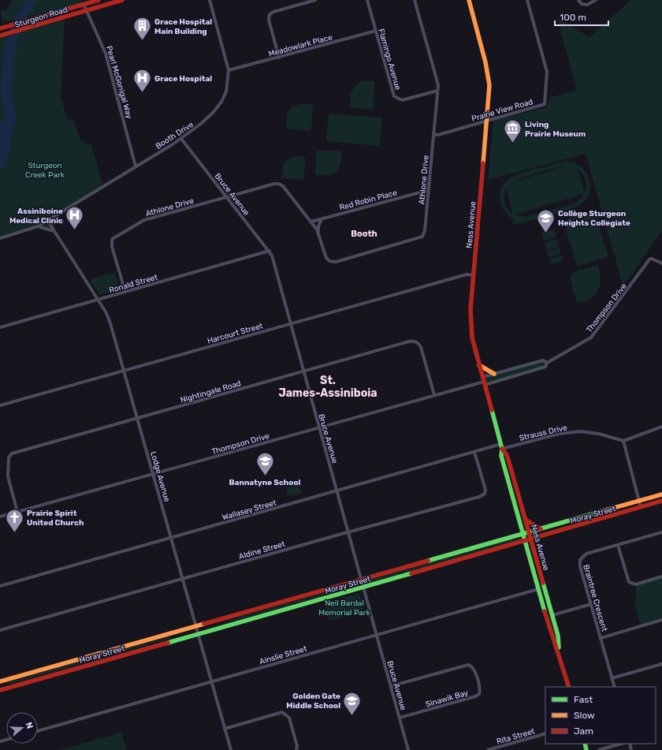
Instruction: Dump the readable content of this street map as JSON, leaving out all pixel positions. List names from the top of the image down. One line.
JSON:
{"streets":{"main road":["Sturgeon Road","Ness Avenue","Moray Street"],"street":["Meadowlark Place","Flamingo Avenue","Pearl McGonigal Way","Prairie View Road","Booth Drive","Athlone Drive","Bruce Avenue","Red Robin Place","Ronald Street","Thompson Drive","Harcourt Street","Nightingale Road","Strauss Drive","Lodge Avenue","Wallasey Street","Aldine Street","Braintree Crescent","Ainslie Street","Sinawik Bay","Rita Street"]},"crossings":[["Sturgeon Road","Pearl McGonigal Way"],["Meadowlark Place","Flamingo Avenue"],["Meadowlark Place","Booth Drive"],["Flamingo Avenue","Athlone Drive"],["Pearl McGonigal Way","Booth Drive"],["Prairie View Road","Athlone Drive"],["Prairie View Road","Ness Avenue"],["Booth Drive","Bruce Avenue"],["Booth Drive","Lodge Avenue"],["Athlone Drive","Bruce Avenue"],["Athlone Drive","Red Robin Place"],["Athlone Drive","Ronald Street"],["Bruce Avenue","Ronald Street"],["Bruce Avenue","Thompson Drive"],["Bruce Avenue","Harcourt Street"],["Bruce Avenue","Nightingale Road"],["Bruce Avenue","Wallasey Street"],["Bruce Avenue","Moray Street"],["Bruce Avenue","Aldine Street"],["Bruce Avenue","Ainslie Street"],["Bruce Avenue","Sinawik Bay"],["Ness Avenue","Thompson Drive"],["Ness Avenue","Harcourt Street"],["Ness Avenue","Strauss Drive"],["Ness Avenue","Wallasey Street"],["Ness Avenue","Moray Street"],["Ness Avenue","Ainslie Street"],["Ronald Street","Lodge Avenue"],["Thompson Drive","Nightingale Road"],["Thompson Drive","Lodge Avenue"],["Harcourt Street","Lodge Avenue"],["Nightingale Road","Lodge Avenue"],["Strauss Drive","Wallasey Street"],["Lodge Avenue","Wallasey Street"],["Lodge Avenue","Moray Street"],["Lodge Avenue","Aldine Street"],["Lodge Avenue","Ainslie Street"],["Wallasey Street","Aldine Street"]],"districts":["Booth","St. James-Assiniboia"],"parks":["Sturgeon Creek Park","Neil Bardal Memorial Park"],"places":{"building":["Grace Hospital Main Building"],"hospital":["Grace Hospital","Assiniboine Medical Clinic"],"museum":["Living Prairie Museum"],"school or university":["Collège Sturgeon Heights Collegiate","Bannatyne School","Golden Gate Middle School"],"church":["Prairie Spirit United Church"]},"legend":["Fast","Slow","Jam"],"scale_bar":"100 m","north":"right"}
